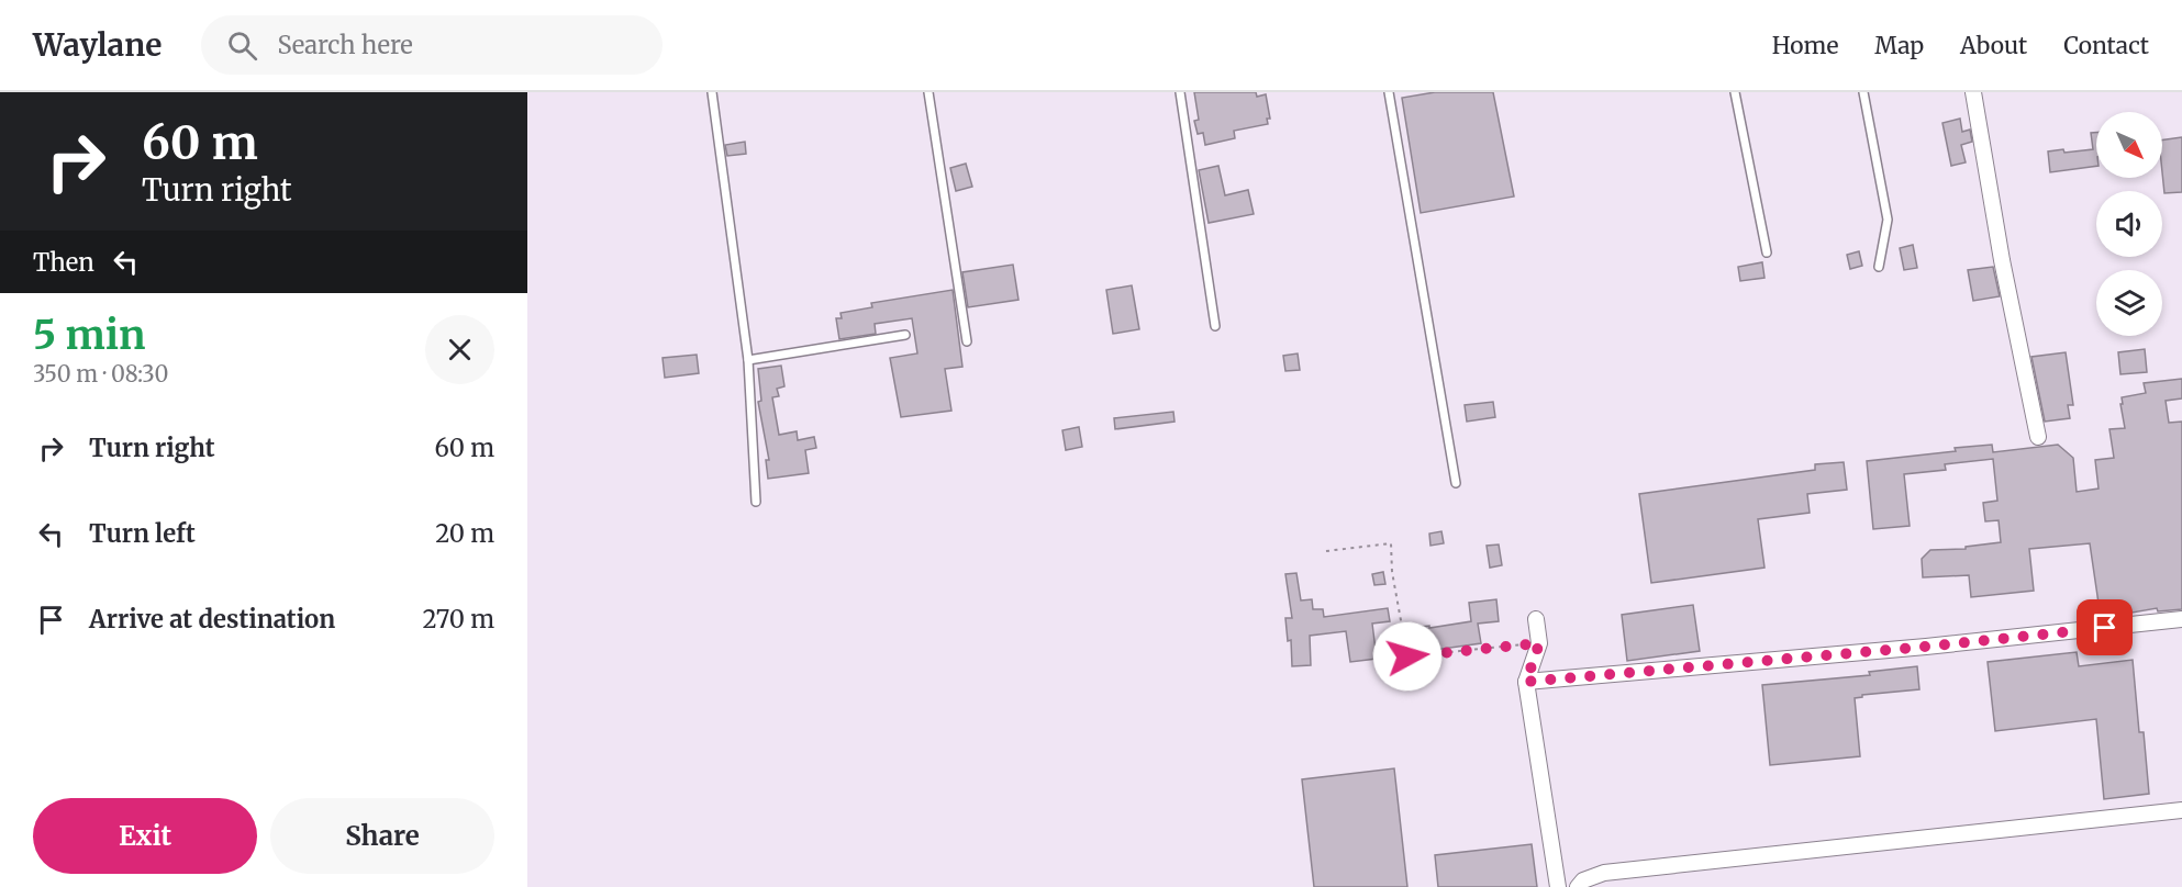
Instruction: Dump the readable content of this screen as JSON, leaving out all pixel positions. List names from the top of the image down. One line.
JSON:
{"north":"bottom right","page":{"header":"Waylane","search":"Search here","nav":["Home","Map","About","Contact"],"turn":["60 m","Turn right"],"then":"Then","heading":["5 min","350 m · 08:30"],"list":[{"name":"Turn right","value":"60 m"},{"name":"Turn left","value":"20 m"},{"name":"Arrive at destination","value":"270 m"}],"buttons":["Exit","Share"]}}
